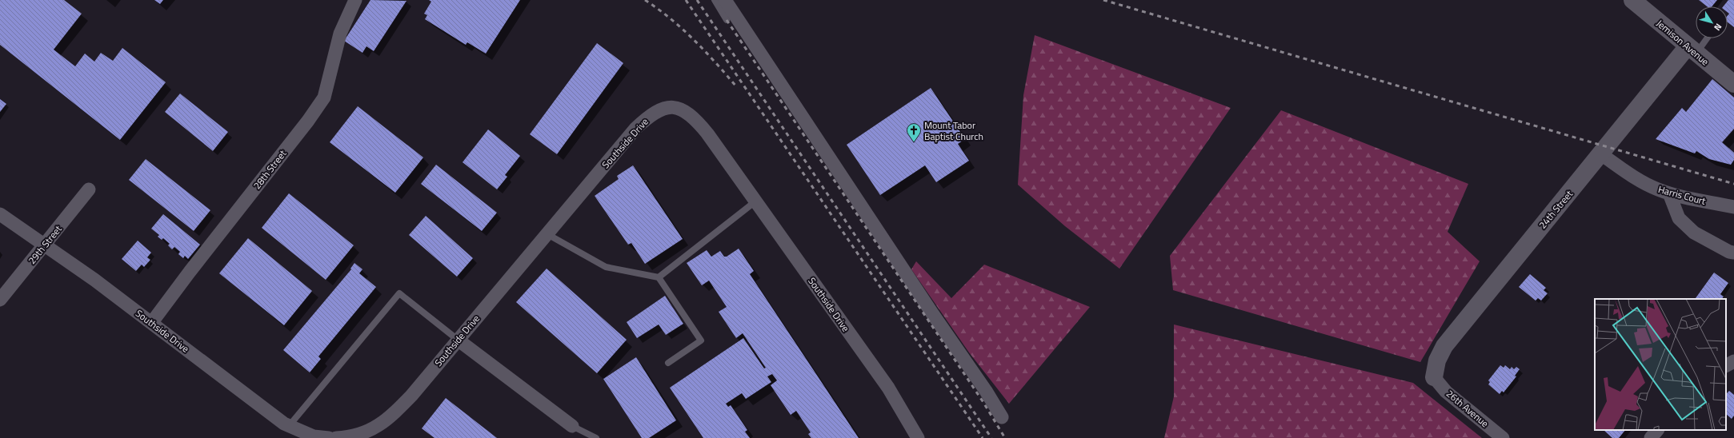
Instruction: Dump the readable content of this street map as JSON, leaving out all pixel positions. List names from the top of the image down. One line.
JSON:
{"streets":{"street":["Jemison Avenue","Southside Drive","28th Street","Harris Court","24th Street","29th Street","26th Avenue"]},"crossings":[["Jemison Avenue","24th Street"],["Southside Drive","28th Street"],["Southside Drive","29th Street"],["Harris Court","24th Street"],["24th Street","26th Avenue"]],"places":{"church":["Mount Tabor Baptist Church"]},"north":"bottom right"}
